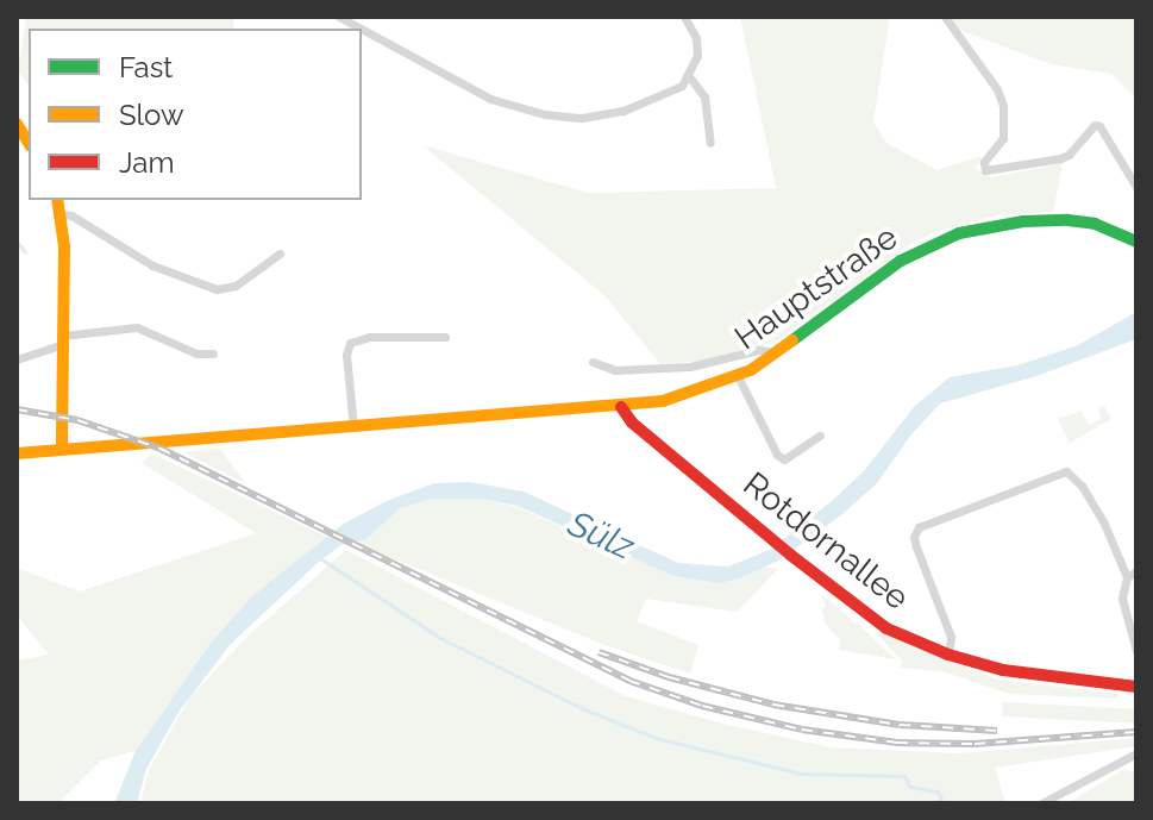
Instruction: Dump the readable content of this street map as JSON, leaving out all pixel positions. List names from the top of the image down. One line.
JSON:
{"streets":{"main road":["Hauptstraße","Rotdornallee"]},"crossings":[["Hauptstraße","Rotdornallee"]],"water":["Sülz"],"legend":["Fast","Slow","Jam"]}
